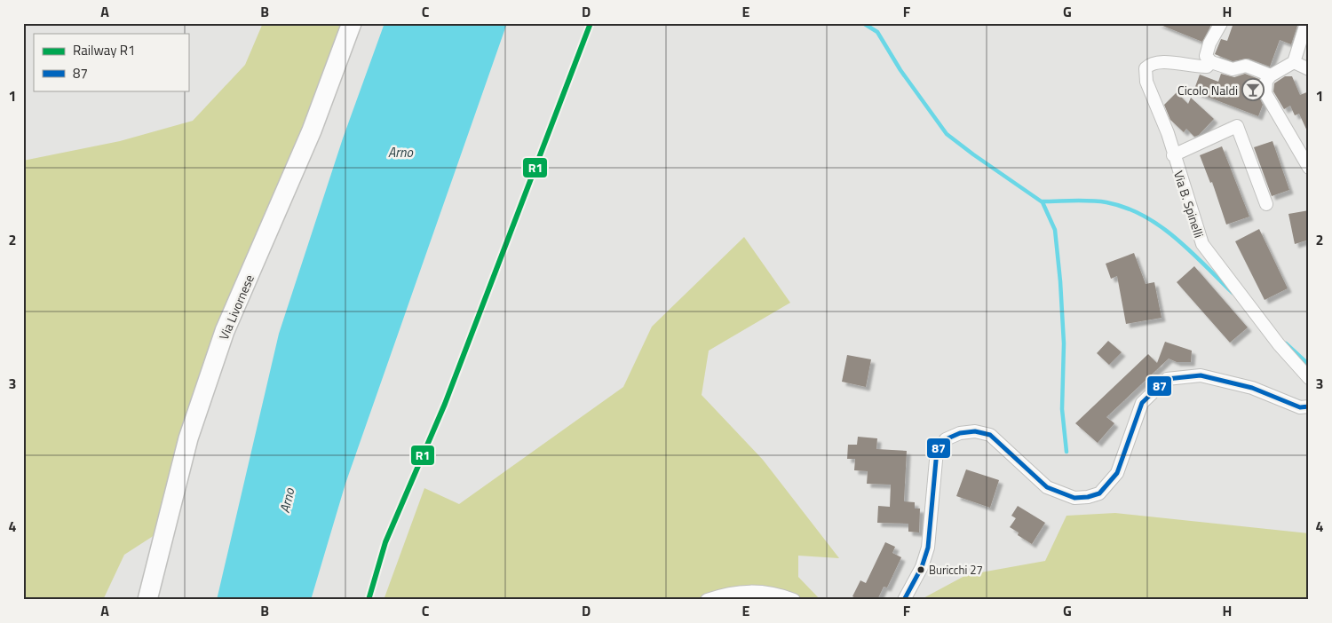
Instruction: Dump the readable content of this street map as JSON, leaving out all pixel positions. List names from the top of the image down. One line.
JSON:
{"streets":{"main road":["Via Livornese"],"street":["Via B. Spinelli"]},"water":["Arno"],"places":{"bar":["Cicolo Naldi"],"other":["Buricchi 27"]},"lines":["rail line R1","transit line 87"],"legend":["Railway R1","87"],"grid":{"columns":["A","B","C","D","E","F","G","H"],"rows":["1","2","3","4"]}}
